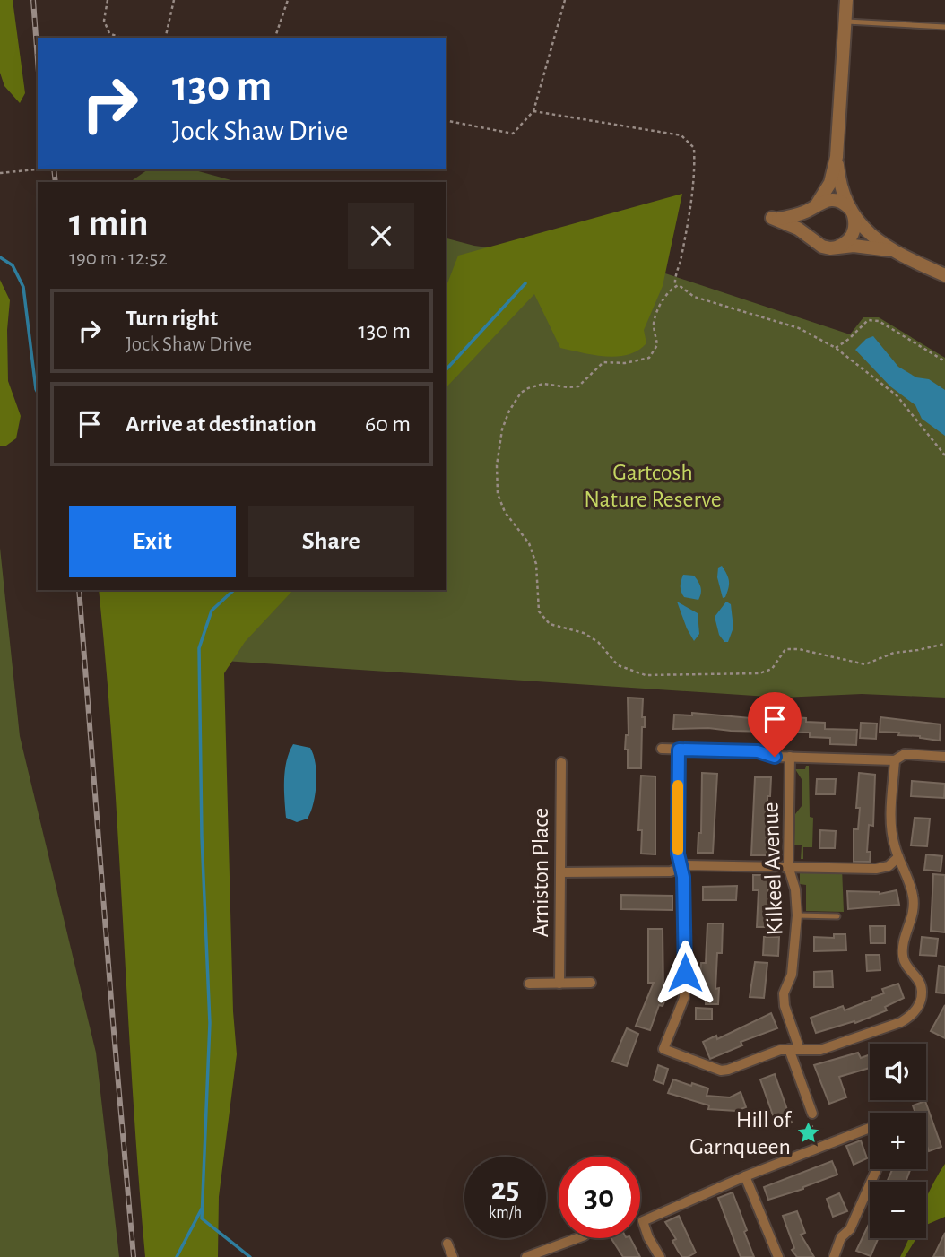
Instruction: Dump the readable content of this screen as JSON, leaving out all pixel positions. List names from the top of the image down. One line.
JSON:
{"streets":{"street":["Kilkeel Avenue","Arniston Place"]},"parks":["Gartcosh Nature Reserve"],"places":{"place":["Hill of Garnqueen"]},"page":{"turn":["130 m","Jock Shaw Drive"],"heading":["1 min","190 m · 12:52"],"list":[{"name":"Turn right","note":"Jock Shaw Drive","value":"130 m"},{"name":"Arrive at destination","value":"60 m"}],"buttons":["Exit","Share"],"map_buttons":["+","−"],"speed":"25 km/h","limit":"30"}}
